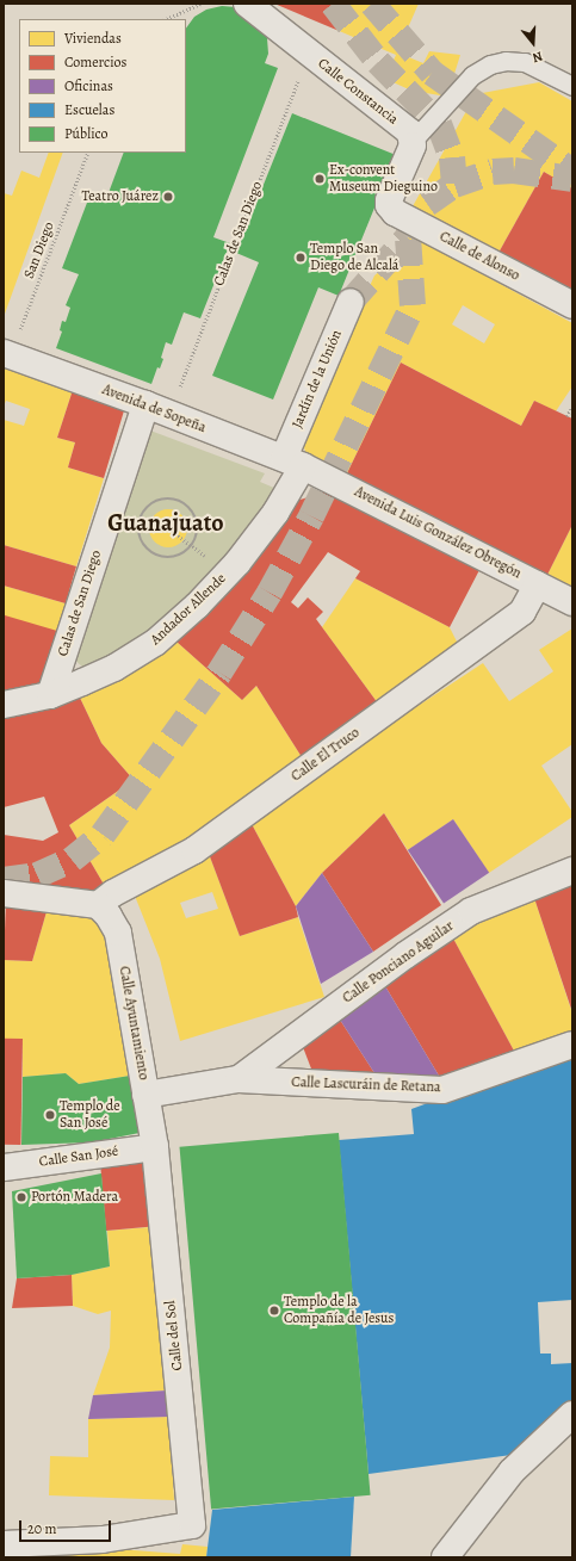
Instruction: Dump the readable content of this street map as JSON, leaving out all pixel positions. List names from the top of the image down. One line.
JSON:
{"streets":{"street":["Calle Constancia","Calas de San Diego","Calle de Alonso","Jardín de la Unión","Avenida de Sopeña","Avenida Luis González Obregón","Andador Allende","Calle El Truco","Calle Ponciano Aguilar","Calle Ayuntamiento","Calle Lascuráin de Retana","Calle San José","Calle del Sol"],"path":["San Diego"]},"crossings":[["Calle Constancia","Calas de San Diego"],["Calle Constancia","Calle de Alonso"],["Calas de San Diego","Avenida de Sopeña"],["Calas de San Diego","Andador Allende"],["San Diego","Avenida de Sopeña"],["Jardín de la Unión","Avenida de Sopeña"],["Jardín de la Unión","Avenida Luis González Obregón"],["Jardín de la Unión","Andador Allende"],["Avenida de Sopeña","Avenida Luis González Obregón"],["Avenida de Sopeña","Andador Allende"],["Avenida Luis González Obregón","Andador Allende"],["Avenida Luis González Obregón","Calle El Truco"],["Calle El Truco","Calle Ayuntamiento"],["Calle Ponciano Aguilar","Calle Lascuráin de Retana"],["Calle Ayuntamiento","Calle San José"],["Calle Ayuntamiento","Calle del Sol"],["Calle San José","Calle del Sol"]],"districts":["Guanajuato"],"places":["Ex-convent Museum Dieguino","Teatro Juárez","Templo San Diego de Alcalá","Templo de San José","Portón Madera","Templo de la Compañía de Jesus"],"legend":["Viviendas","Comercios","Oficinas","Escuelas","Público"],"scale_bar":"20 m","north":"bottom"}
